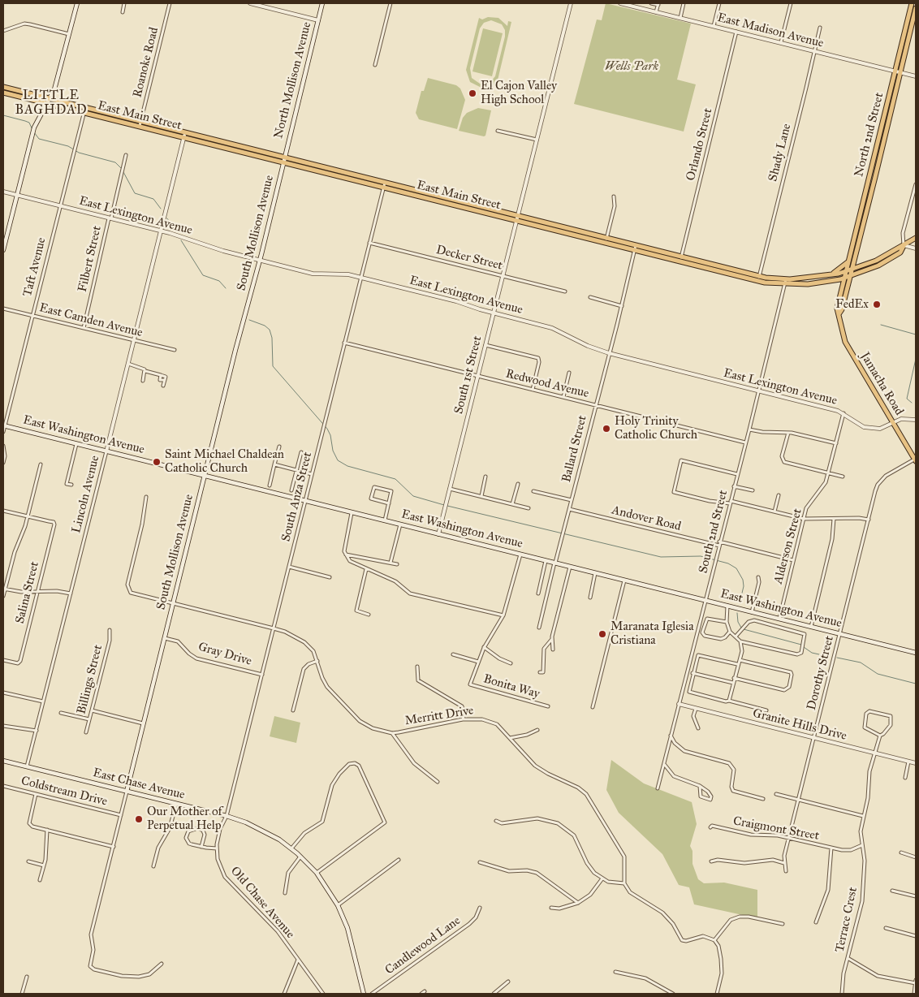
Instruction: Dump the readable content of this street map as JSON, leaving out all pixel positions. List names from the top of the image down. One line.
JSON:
{"streets":{"main road":["North Mollison Avenue","East Main Street","North 2nd Street","South Mollison Avenue","Jamacha Road","East Washington Avenue","East Chase Avenue"],"street":["East Madison Avenue","Roanoke Road","Orlando Street","Shady Lane","East Lexington Avenue","Decker Street","Filbert Street","Taft Avenue","East Camden Avenue","South 1st Street","Redwood Avenue","Ballard Street","Lincoln Avenue","South Anza Street","Andover Road","South 2nd Street","Alderson Street","Salina Street","Gray Drive","Dorothy Street","Billings Street","Bonita Way","Merritt Drive","Granite Hills Drive","Coldstream Drive","Craigmont Street","Old Chase Avenue","Terrace Crest","Candlewood Lane"]},"crossings":[["East Madison Avenue","North 2nd Street"],["East Madison Avenue","Orlando Street"],["East Madison Avenue","Shady Lane"],["Roanoke Road","East Main Street"],["North Mollison Avenue","East Main Street"],["North Mollison Avenue","South Mollison Avenue"],["East Main Street","North 2nd Street"],["East Main Street","Orlando Street"],["East Main Street","Shady Lane"],["East Main Street","South Mollison Avenue"],["East Main Street","Taft Avenue"],["East Main Street","South 1st Street"],["East Main Street","Jamacha Road"],["East Main Street","Ballard Street"],["East Main Street","Lincoln Avenue"],["East Main Street","South Anza Street"],["East Main Street","South 2nd Street"],["North 2nd Street","Jamacha Road"],["East Lexington Avenue","South Mollison Avenue"],["East Lexington Avenue","Filbert Street"],["East Lexington Avenue","Taft Avenue"],["East Lexington Avenue","South 1st Street"],["East Lexington Avenue","Jamacha Road"],["East Lexington Avenue","Ballard Street"],["East Lexington Avenue","Lincoln Avenue"],["East Lexington Avenue","South Anza Street"],["East Lexington Avenue","South 2nd Street"],["East Lexington Avenue","Alderson Street"],["South Mollison Avenue","East Washington Avenue"],["South Mollison Avenue","Gray Drive"],["South Mollison Avenue","Merritt Drive"],["South Mollison Avenue","East Chase Avenue"],["South Mollison Avenue","Coldstream Drive"],["Decker Street","South 1st Street"],["Decker Street","South Anza Street"],["Filbert Street","East Camden Avenue"],["Taft Avenue","East Camden Avenue"],["Taft Avenue","East Washington Avenue"],["East Camden Avenue","Lincoln Avenue"],["South 1st Street","Redwood Avenue"],["South 1st Street","East Washington Avenue"],["Redwood Avenue","Ballard Street"],["Redwood Avenue","South Anza Street"],["Redwood Avenue","South 2nd Street"],["Jamacha Road","Dorothy Street"],["East Washington Avenue","Ballard Street"],["East Washington Avenue","Lincoln Avenue"],["East Washington Avenue","South Anza Street"],["East Washington Avenue","South 2nd Street"],["East Washington Avenue","Alderson Street"],["East Washington Avenue","Dorothy Street"],["Ballard Street","Andover Road"],["Lincoln Avenue","East Chase Avenue"],["South Anza Street","Gray Drive"],["South Anza Street","Merritt Drive"],["South Anza Street","East Chase Avenue"],["South Anza Street","Old Chase Avenue"],["Andover Road","South 2nd Street"],["South 2nd Street","Granite Hills Drive"],["Dorothy Street","Granite Hills Drive"],["Dorothy Street","Craigmont Street"],["Granite Hills Drive","Terrace Crest"],["East Chase Avenue","Old Chase Avenue"],["Craigmont Street","Terrace Crest"]],"districts":["LITTLE BAGHDAD"],"parks":["Wells Park"],"places":["El Cajon Valley High School","FedEx","Holy Trinity Catholic Church","Saint Michael Chaldean Catholic Church","Maranata Iglesia Cristiana","Our Mother of Perpetual Help"]}
